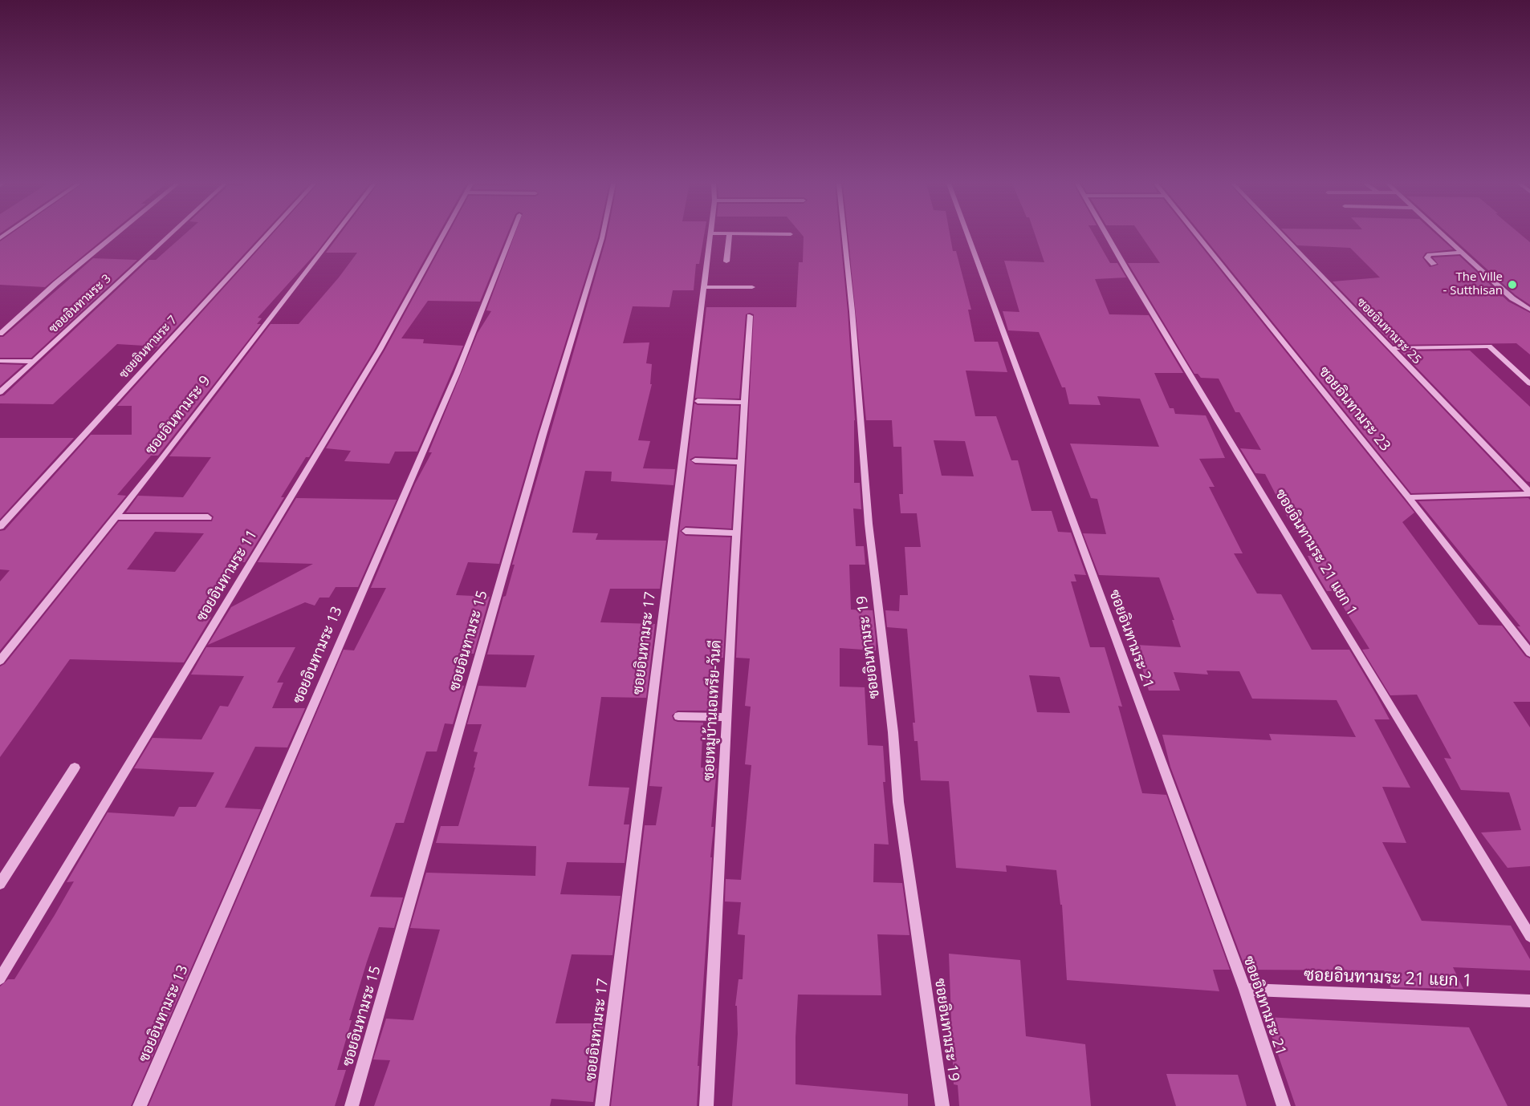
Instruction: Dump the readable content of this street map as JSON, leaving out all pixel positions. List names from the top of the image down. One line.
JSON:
{"streets":{"street":["ซอยอินทามระ 3","ซอยอินทามระ 25","ซอยอินทามระ 7","ซอยอินทามระ 23","ซอยอินทามระ 9","ซอยอินทามระ 21 แยก 1","ซอยอินทามระ 11","ซอยอินทามระ 21","ซอยอินทามระ 15","ซอยอินทามระ 17","ซอยอินทามระ 19","ซอยอินทามระ 13","ซอยหมู่บ้านเอเทรีย-วันดี"]},"crossings":[["ซอยอินทามระ 21 แยก 1","ซอยอินทามระ 21"]],"places":["The Ville - Sutthisan"]}
